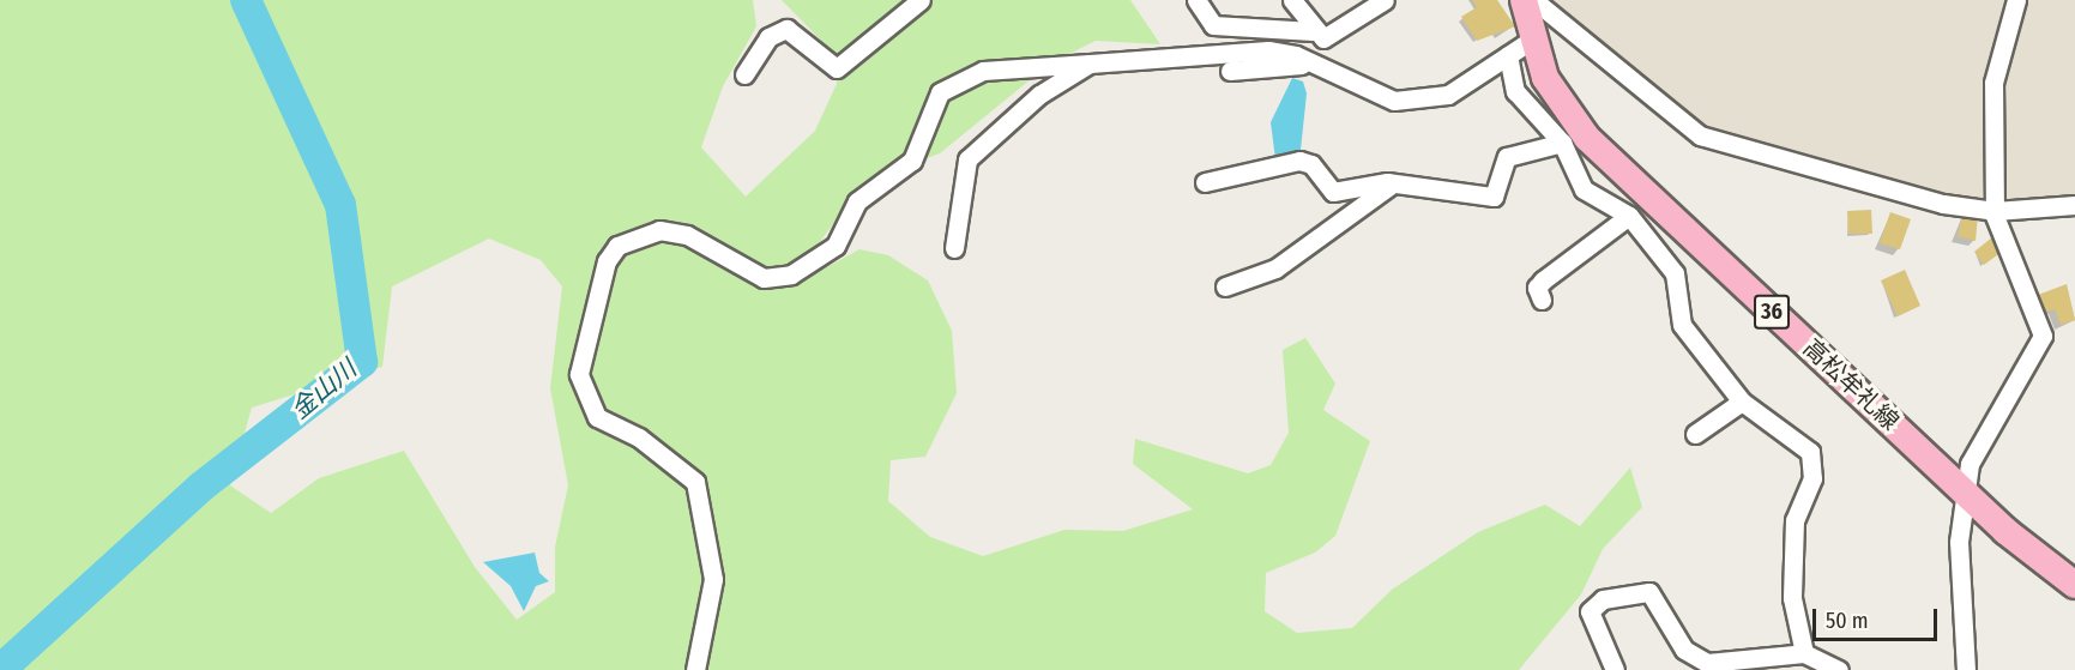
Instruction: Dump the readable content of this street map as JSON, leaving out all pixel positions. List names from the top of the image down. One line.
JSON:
{"streets":{"main road":["36","高松牟礼線"]},"water":["金山川"],"scale_bar":"50 m"}
